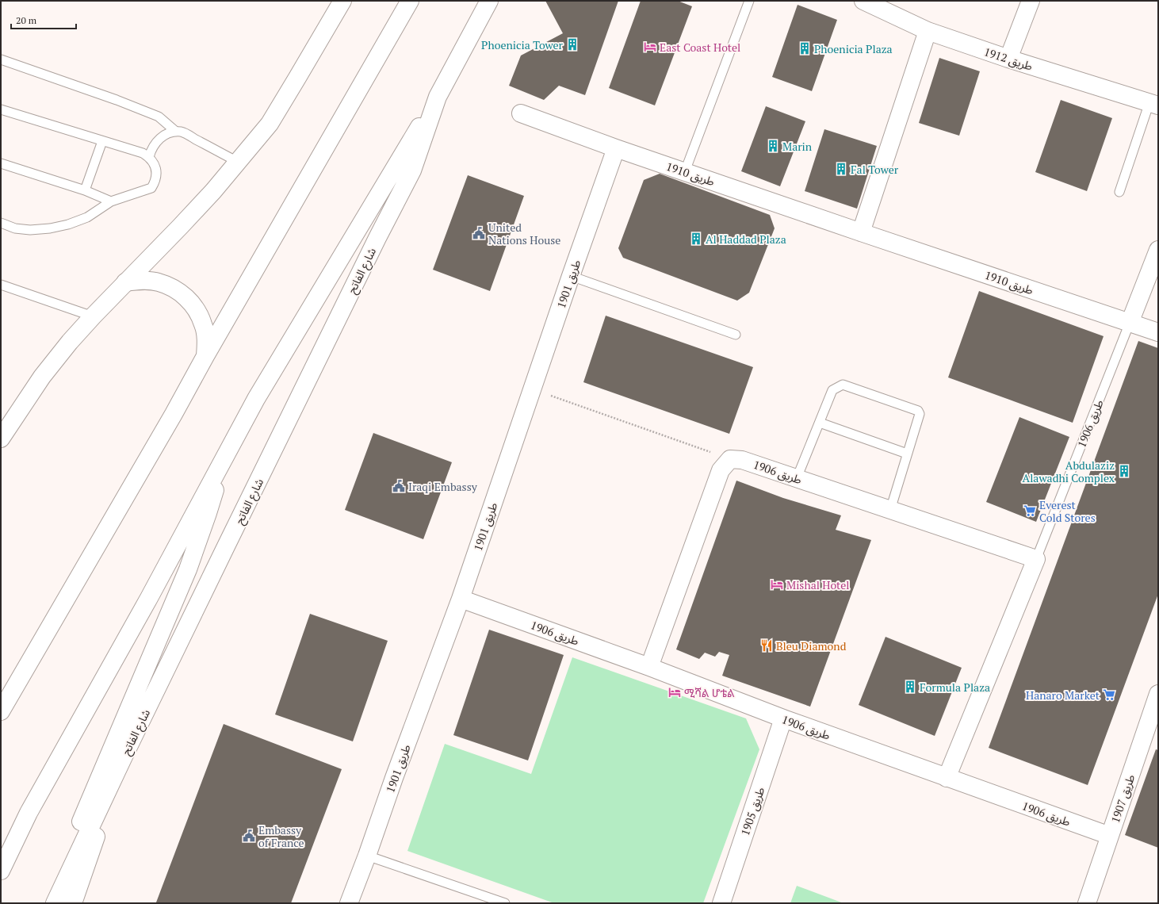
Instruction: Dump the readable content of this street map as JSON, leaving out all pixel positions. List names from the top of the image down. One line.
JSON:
{"streets":{"street":["طريق 1912","طريق 1910","شارع الفاتح","طريق 1901","طريق 1906","طريق 1907","طريق 1905"]},"crossings":[["طريق 1910","طريق 1901"],["طريق 1910","طريق 1906"],["طريق 1901","طريق 1906"],["طريق 1906","طريق 1907"],["طريق 1906","طريق 1905"]],"places":{"building":["Phoenicia Tower","Phoenicia Plaza","Marin","Fal Tower","Al Haddad Plaza","Abdulaziz Alawadhi Complex","Formula Plaza"],"hotel":["East Coast Hotel","Mishal Hotel","ሚሻል ሆቴል"],"public building":["United Nations House","Iraqi Embassy","Embassy of France"],"supermarket":["Everest Cold Stores","Hanaro Market"],"restaurant":["Bleu Diamond"]},"scale_bar":"20 m"}
